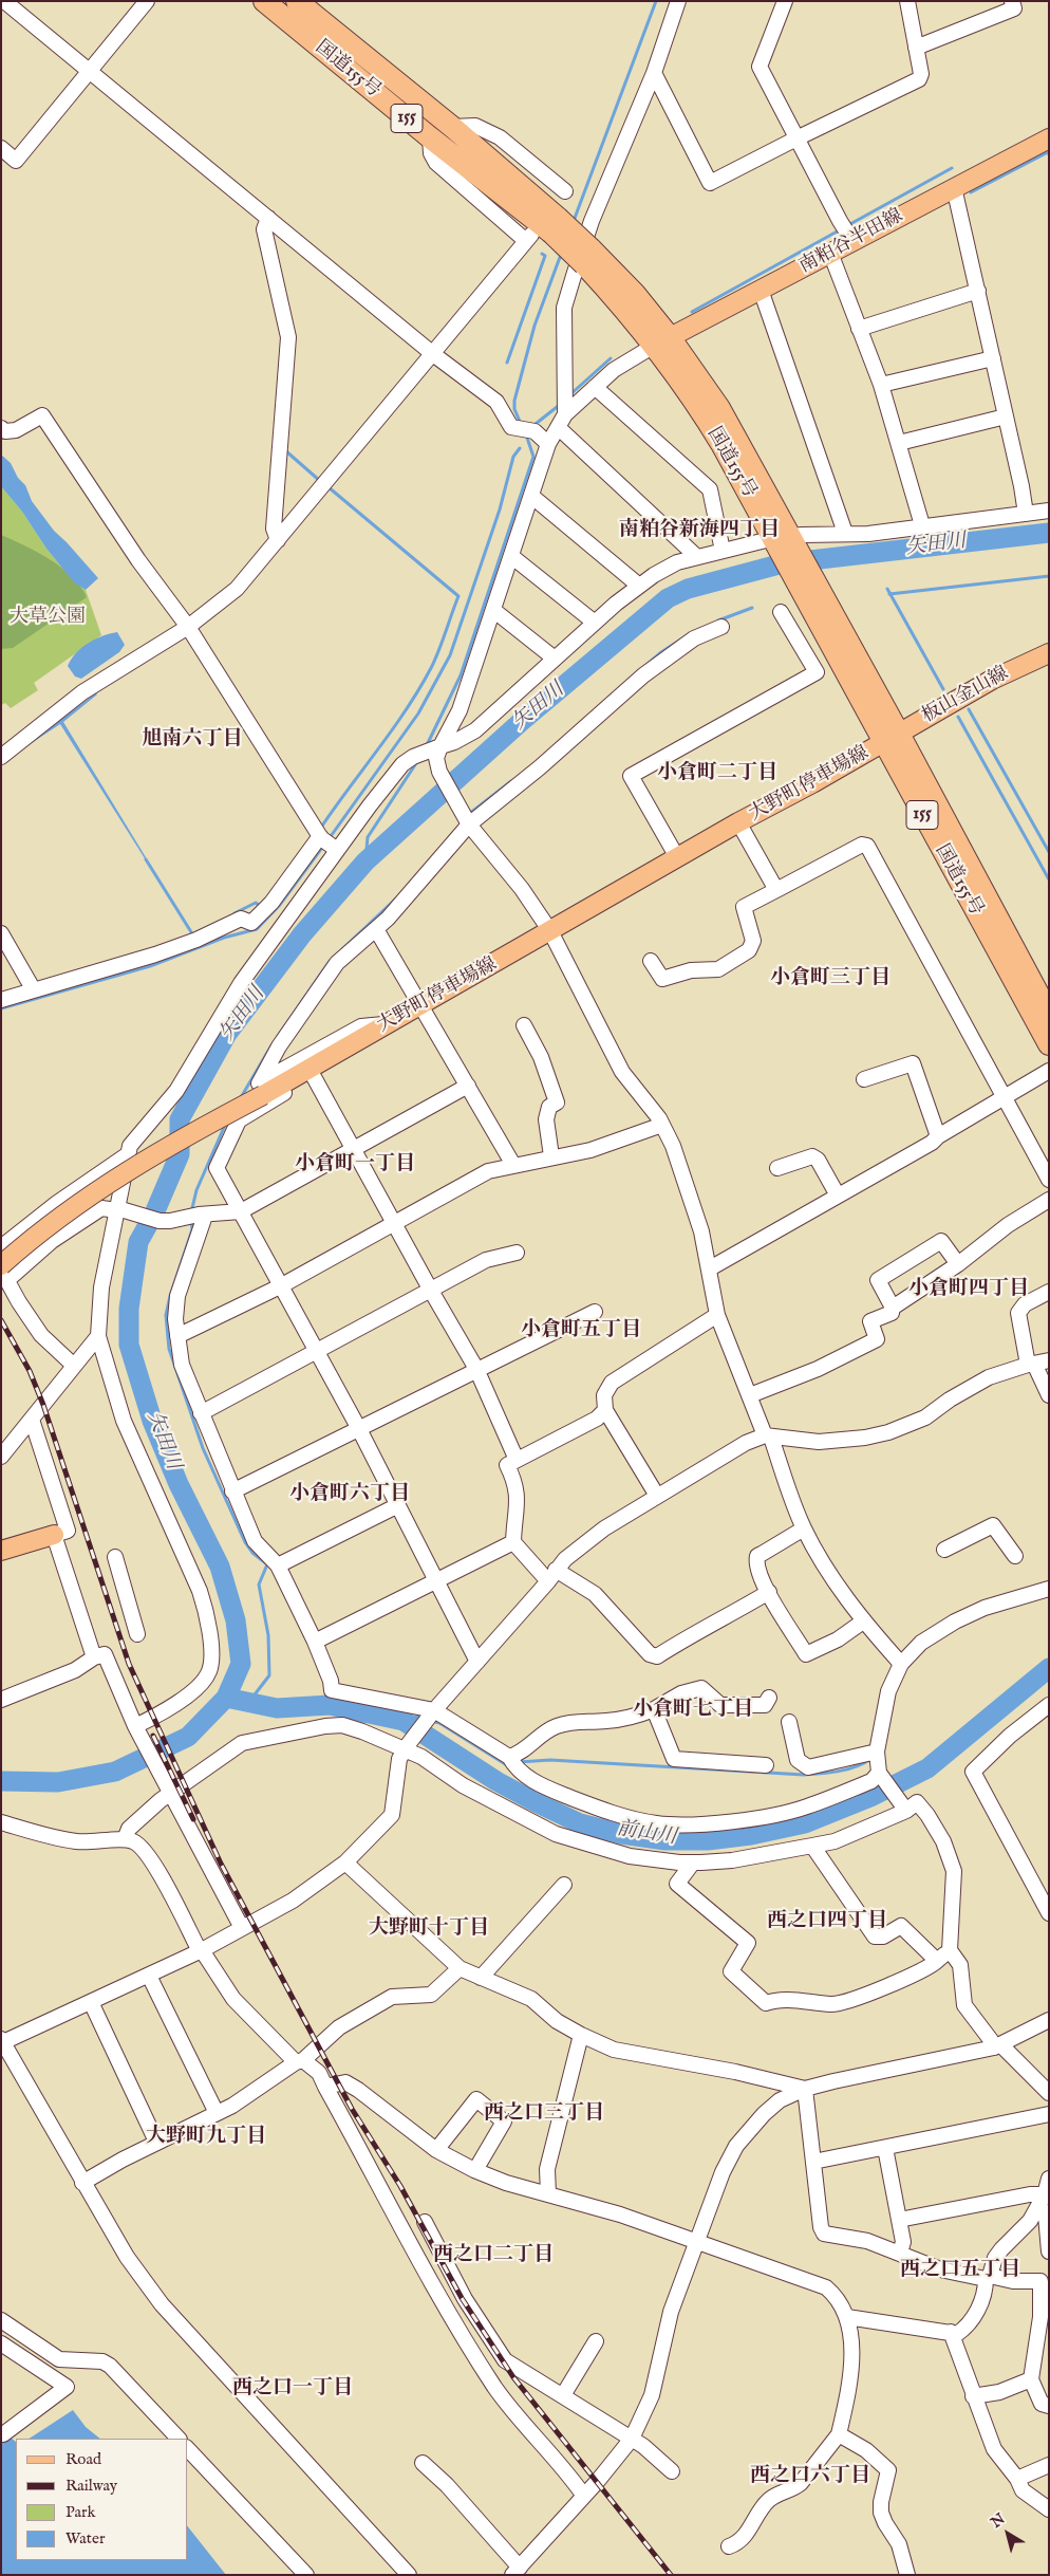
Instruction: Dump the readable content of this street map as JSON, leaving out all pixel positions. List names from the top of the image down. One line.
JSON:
{"streets":{"highway":["国道155号","155"],"main road":["南粕谷半田線","板山金山線","大野町停車場線"]},"crossings":[["国道155号","南粕谷半田線"],["国道155号","板山金山線"],["国道155号","大野町停車場線"],["板山金山線","大野町停車場線"]],"districts":["南粕谷新海四丁目","旭南六丁目","小倉町二丁目","小倉町三丁目","小倉町一丁目","小倉町四丁目","小倉町五丁目","小倉町六丁目","小倉町七丁目","西之口四丁目","大野町十丁目","西之口三丁目","大野町九丁目","西之口二丁目","西之口五丁目","西之口一丁目","西之口六丁目"],"water":["矢田川","前山川"],"parks":["大草公園"],"legend":["Road","Railway","Park","Water"],"north":"top left"}
